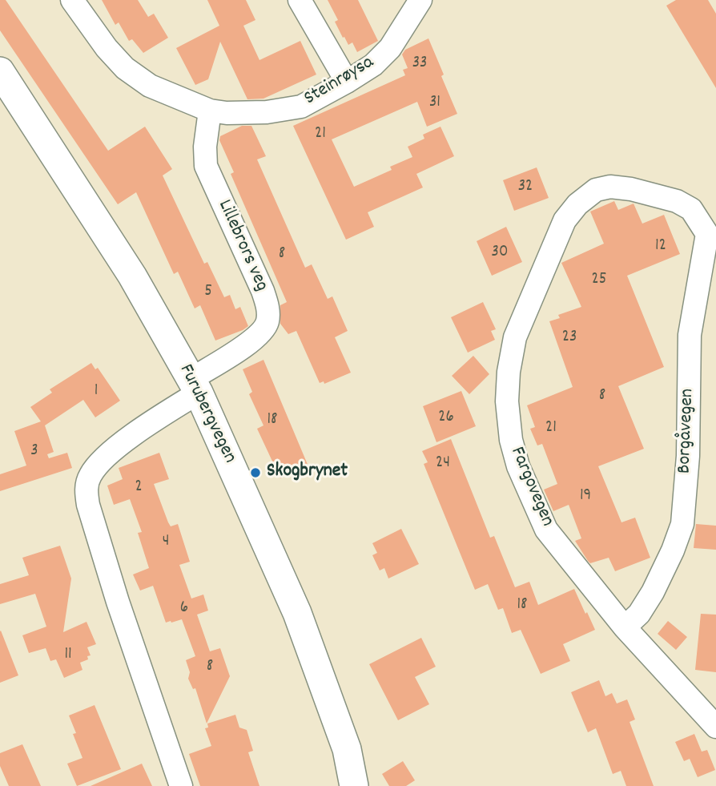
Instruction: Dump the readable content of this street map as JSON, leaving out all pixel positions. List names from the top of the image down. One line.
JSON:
{"streets":{"main road":["Furubergvegen"],"street":["Steinrøysa","Lillebrors veg","Borgåvegen","Fargovegen"]},"crossings":[["Steinrøysa","Lillebrors veg"],["Lillebrors veg","Furubergvegen"],["Borgåvegen","Fargovegen"]],"places":["Skogbrynet"],"house_numbers":["33","31","21","32","12","30","8","25","5","23","1","8","26","18","21","3","24","2","19","4","18","6","11","8"]}
